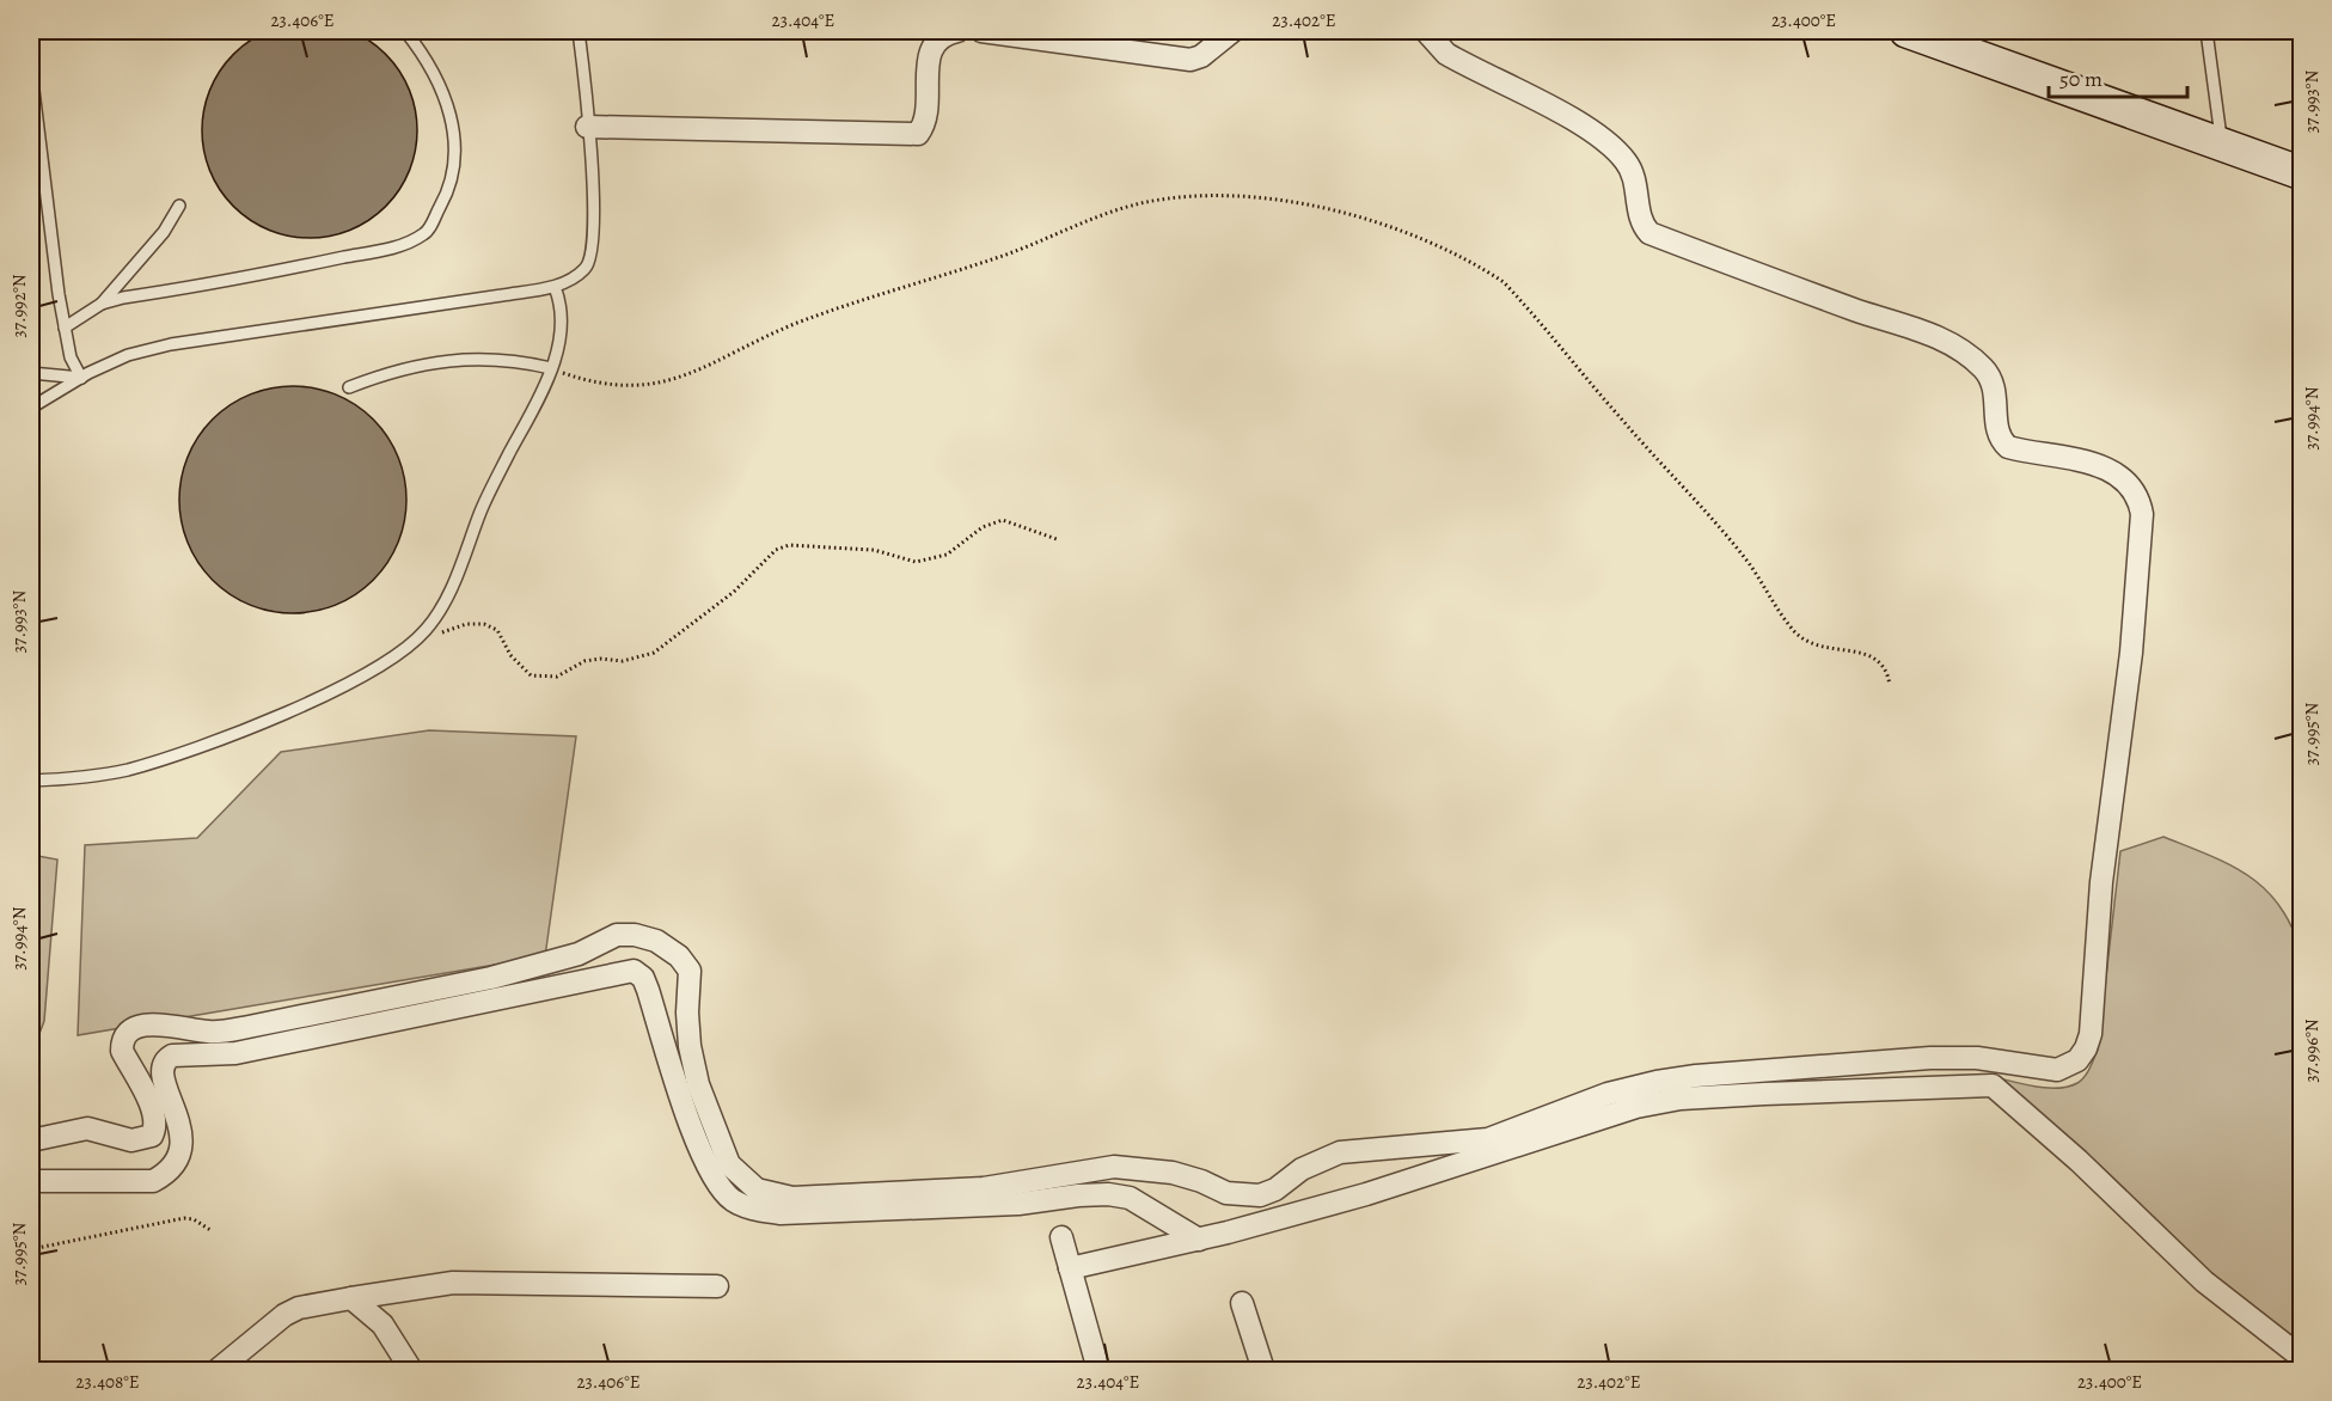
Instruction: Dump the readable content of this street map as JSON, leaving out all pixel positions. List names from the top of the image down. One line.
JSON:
{"scale_bar":"50 m","coordinates":["23.406°E","23.404°E","23.402°E","23.400°E","37.993°N","37.992°N","37.994°N","37.995°N","37.996°N","23.408°E"]}
